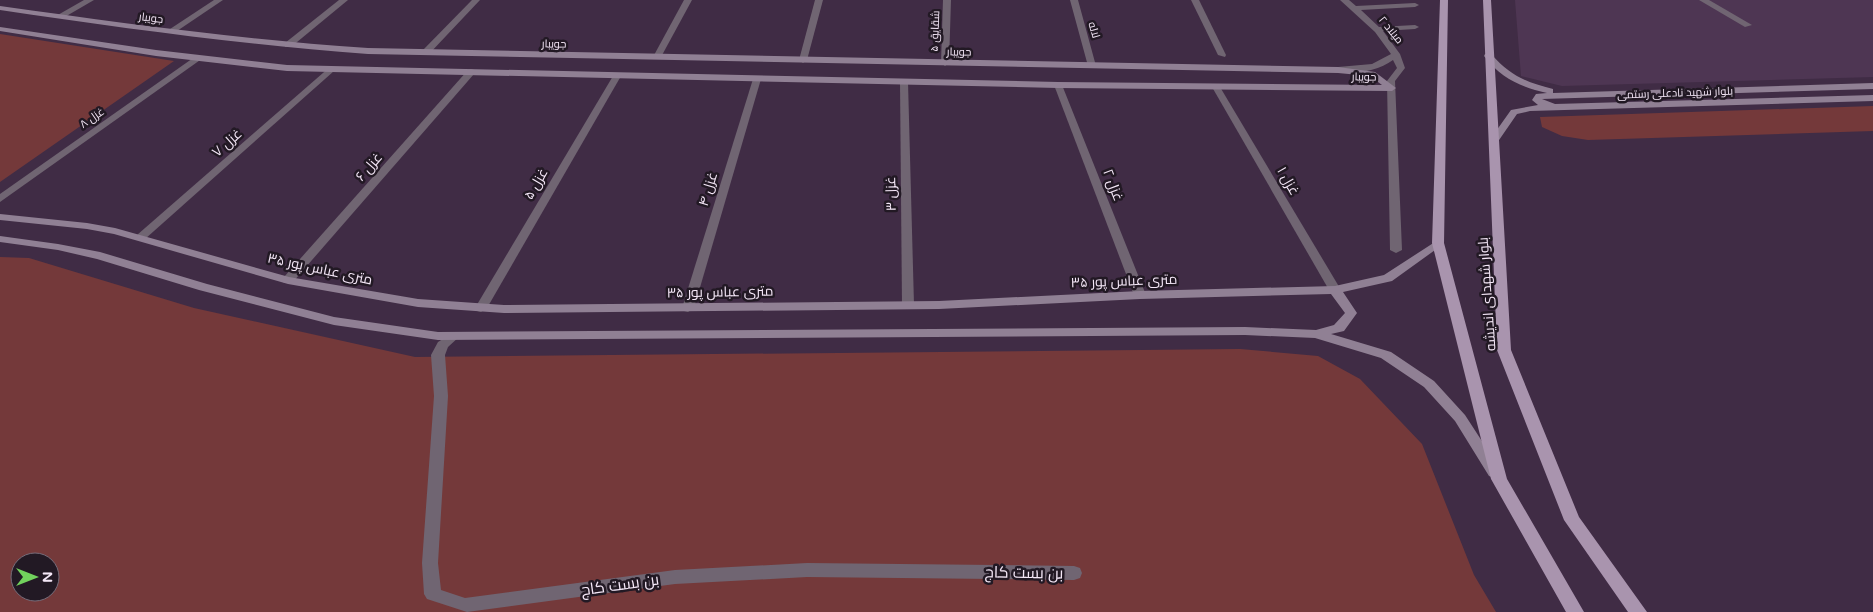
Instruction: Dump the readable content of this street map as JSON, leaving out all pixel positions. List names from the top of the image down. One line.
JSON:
{"streets":{"main road":["جویبار","بلوار شهید نادعلی رستمی","۳۵ متری عباس پور","بلوار شهدای اندیشه"],"street":["لاله","میلاد ۲","شقایق ۵","غزل ۸","غزل ۷","غزل ۶","غزل ۱","غزل ۵","غزل ۲","غزل ۴","غزل ۳","بن بست کاج"]},"crossings":[["جویبار","لاله"],["جویبار","میلاد ۲"],["جویبار","شقایق ۵"],["جویبار","غزل ۸"],["جویبار","غزل ۷"],["جویبار","غزل ۶"],["جویبار","غزل ۱"],["جویبار","غزل ۵"],["جویبار","غزل ۲"],["جویبار","غزل ۴"],["جویبار","غزل ۳"],["بلوار شهید نادعلی رستمی","بلوار شهدای اندیشه"],["غزل ۷","۳۵ متری عباس پور"],["غزل ۶","۳۵ متری عباس پور"],["غزل ۱","۳۵ متری عباس پور"],["غزل ۵","۳۵ متری عباس پور"],["غزل ۲","۳۵ متری عباس پور"],["غزل ۴","۳۵ متری عباس پور"],["غزل ۳","۳۵ متری عباس پور"],["۳۵ متری عباس پور","بلوار شهدای اندیشه"]],"north":"right"}
